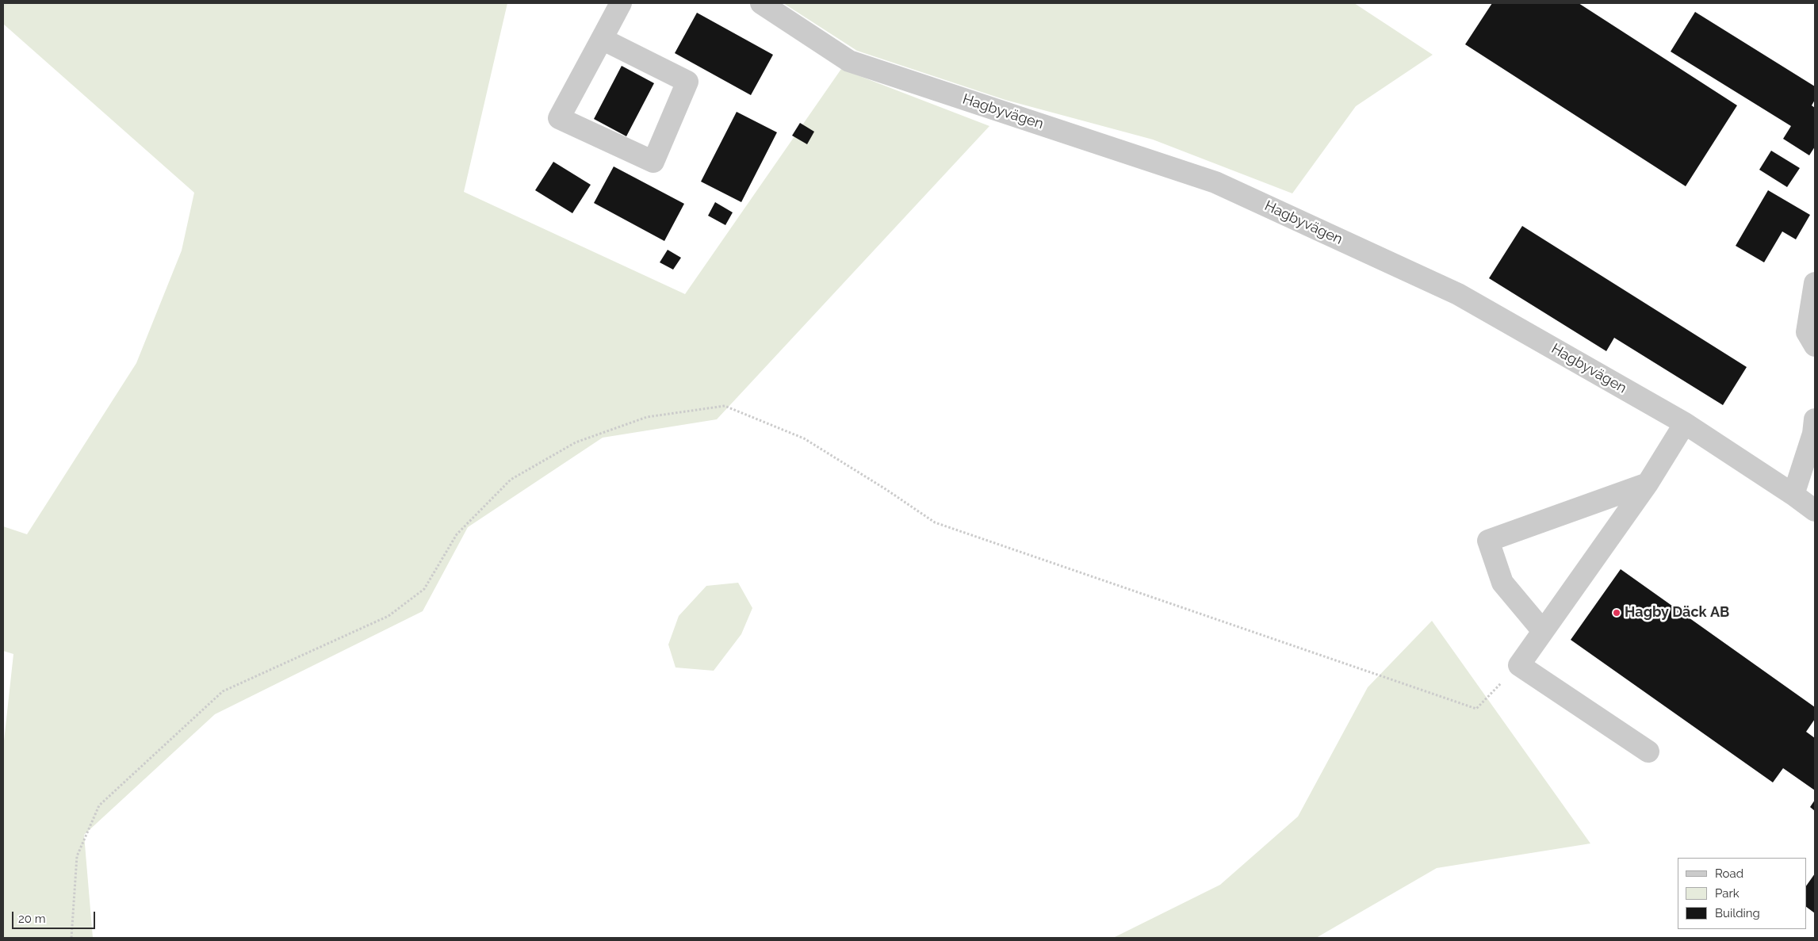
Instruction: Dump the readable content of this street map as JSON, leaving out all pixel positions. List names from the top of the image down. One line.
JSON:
{"streets":{"street":["Hagbyvägen"]},"places":["Hagby Däck AB"],"legend":["Road","Park","Building"],"scale_bar":"20 m"}
